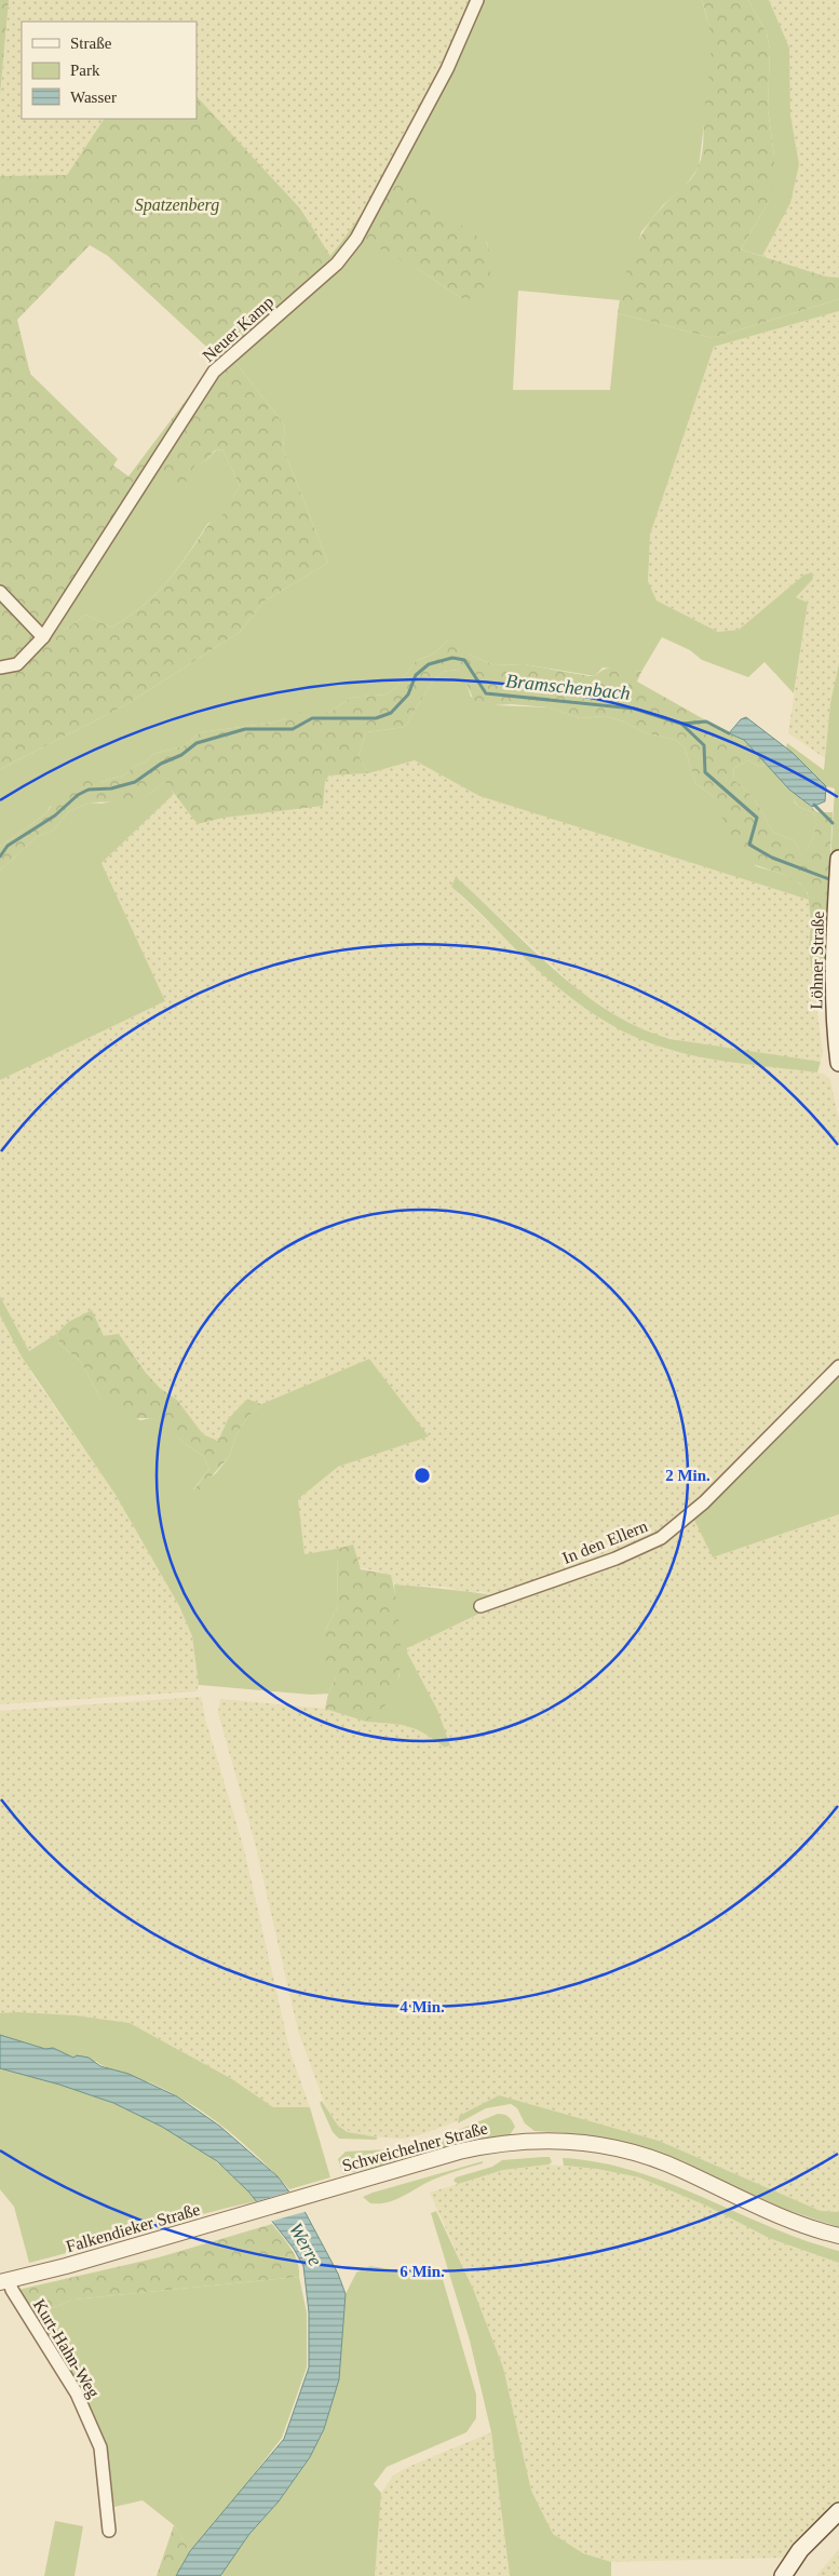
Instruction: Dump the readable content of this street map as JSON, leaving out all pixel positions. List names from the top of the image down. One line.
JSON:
{"streets":{"main road":["Löhner Straße"],"street":["Neuer Kamp","In den Ellern","Schweichelner Straße","Falkendieker Straße","Kurt-Hahn-Weg"]},"crossings":[["Schweichelner Straße","Falkendieker Straße"],["Falkendieker Straße","Kurt-Hahn-Weg"]],"water":["Bramschenbach","Werre"],"parks":["Spatzenberg"],"legend":["Straße","Park","Wasser"],"rings":["2 Min.","4 Min.","6 Min."]}
